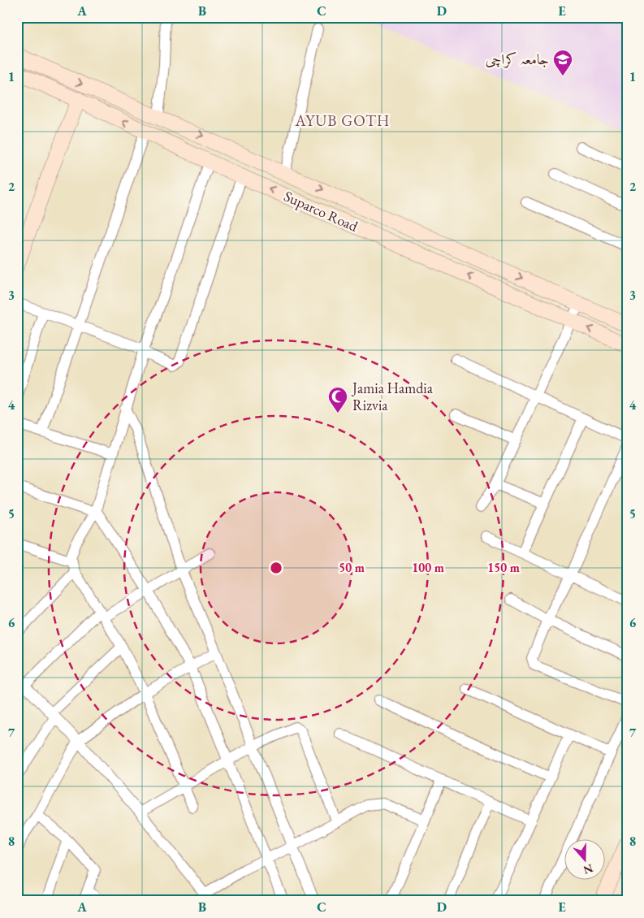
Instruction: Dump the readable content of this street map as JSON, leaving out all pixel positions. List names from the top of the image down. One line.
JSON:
{"streets":{"main road":["Suparco Road"]},"districts":["AYUB GOTH"],"places":{"school or university":["جامعہ کراچی"],"mosque":["Jamia Hamdia Rizvia"]},"north":"bottom","grid":{"columns":["A","B","C","D","E"],"rows":["1","2","3","4","5","6","7","8"]},"rings":["50 m","100 m","150 m"]}
